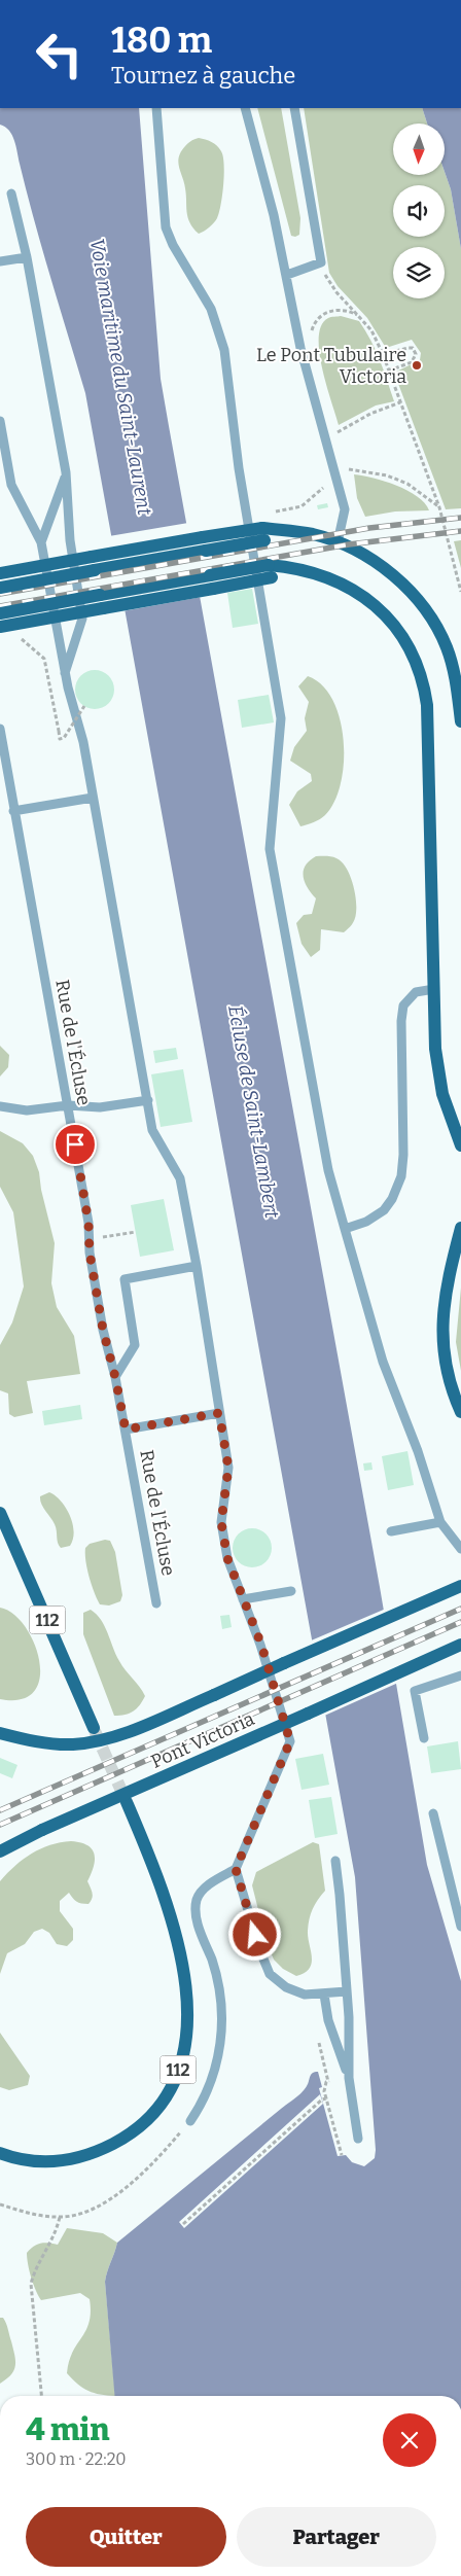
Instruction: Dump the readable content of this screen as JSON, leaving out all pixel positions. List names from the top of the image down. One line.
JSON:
{"streets":{"main road":["112","Pont Victoria"],"lane":["Rue de l'Écluse"]},"water":["Voie maritime du Saint-Laurent","Écluse de Saint-Lambert"],"places":["Le Pont Tubulaire Victoria"],"north":"bottom","page":{"turn":["180 m","Tournez à gauche"],"heading":["4 min","300 m · 22:20"],"buttons":["Quitter","Partager"]}}
